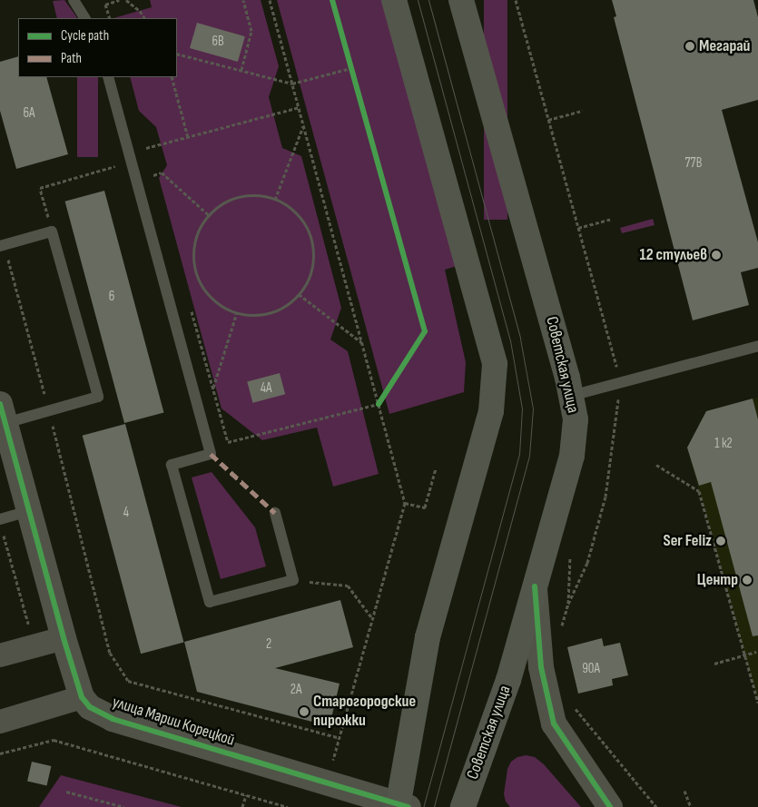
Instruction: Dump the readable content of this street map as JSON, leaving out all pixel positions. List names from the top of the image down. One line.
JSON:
{"streets":{"main road":["Советская улица"],"street":["улица Марии Корецкой"]},"places":["Мегарай","12 стульев","Ser Feliz","Центр","Старогородские пирожки"],"house_numbers":["6В","6А","77В","6","4А","1 к2","4","2","90А","2А"],"legend":["Cycle path","Path"]}
